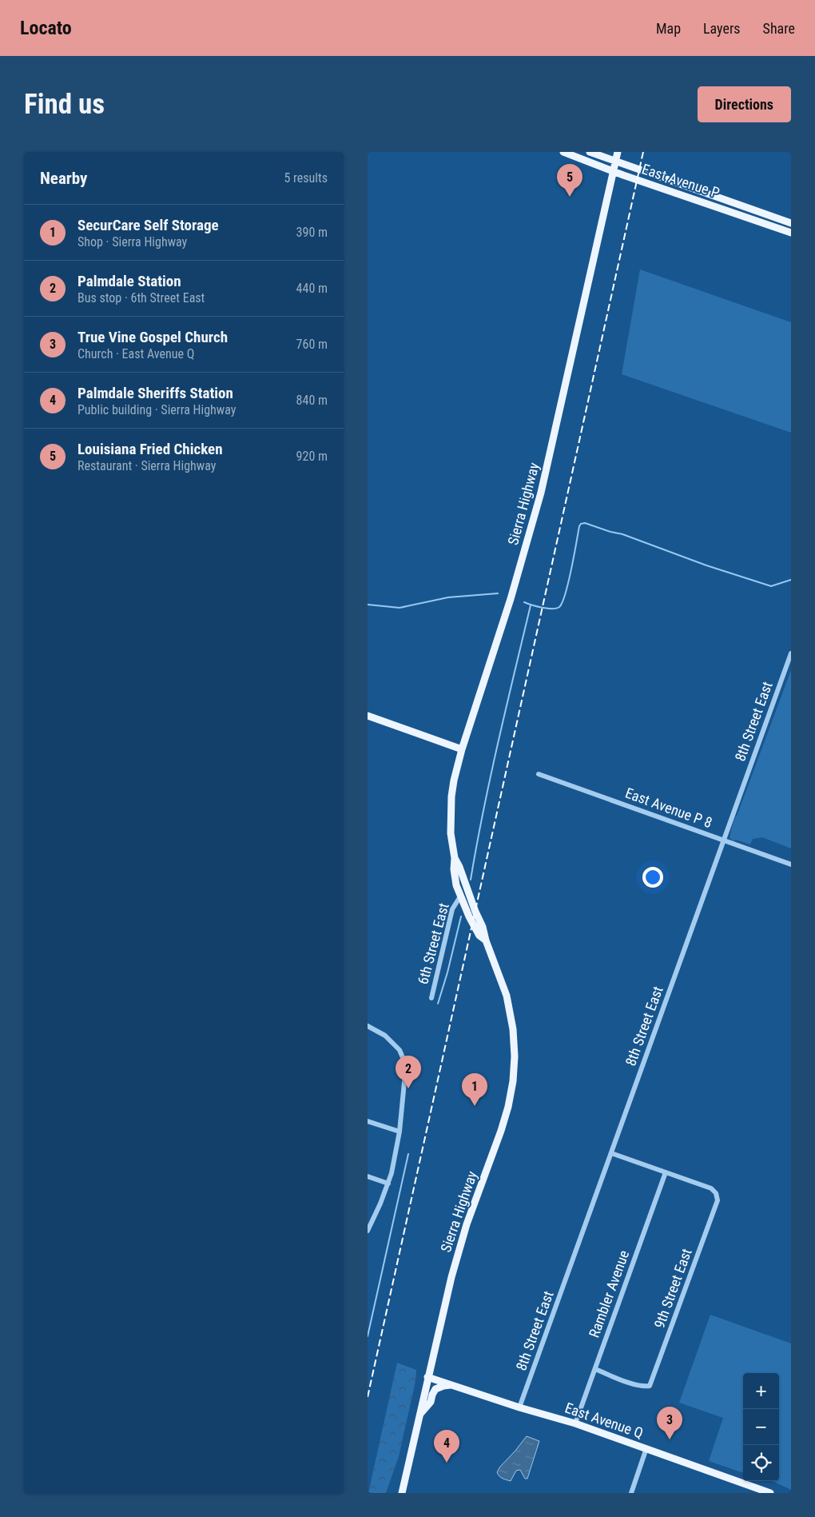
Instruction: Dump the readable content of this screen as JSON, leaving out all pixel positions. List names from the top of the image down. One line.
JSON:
{"streets":{"main road":["East Avenue P","Sierra Highway","East Avenue Q"],"street":["8th Street East","East Avenue P 8","6th Street East","9th Street East","Rambler Avenue"]},"crossings":[["East Avenue P","Sierra Highway"],["Sierra Highway","6th Street East"],["Sierra Highway","East Avenue Q"],["8th Street East","East Avenue P 8"],["8th Street East","East Avenue Q"],["9th Street East","Rambler Avenue"],["Rambler Avenue","East Avenue Q"]],"page":{"header":"Locato","nav":["Map","Layers","Share"],"buttons":"Directions","title":"Find us","heading":["Nearby","5 results"],"pins":["5","2","1","3","4"],"list":[{"mark":"1","name":"SecurCare Self Storage","note":"Shop · Sierra Highway","value":"390 m"},{"mark":"2","name":"Palmdale Station","note":"Bus stop · 6th Street East","value":"440 m"},{"mark":"3","name":"True Vine Gospel Church","note":"Church · East Avenue Q","value":"760 m"},{"mark":"4","name":"Palmdale Sheriffs Station","note":"Public building · Sierra Highway","value":"840 m"},{"mark":"5","name":"Louisiana Fried Chicken","note":"Restaurant · Sierra Highway","value":"920 m"}],"map_buttons":["+","−"]}}
